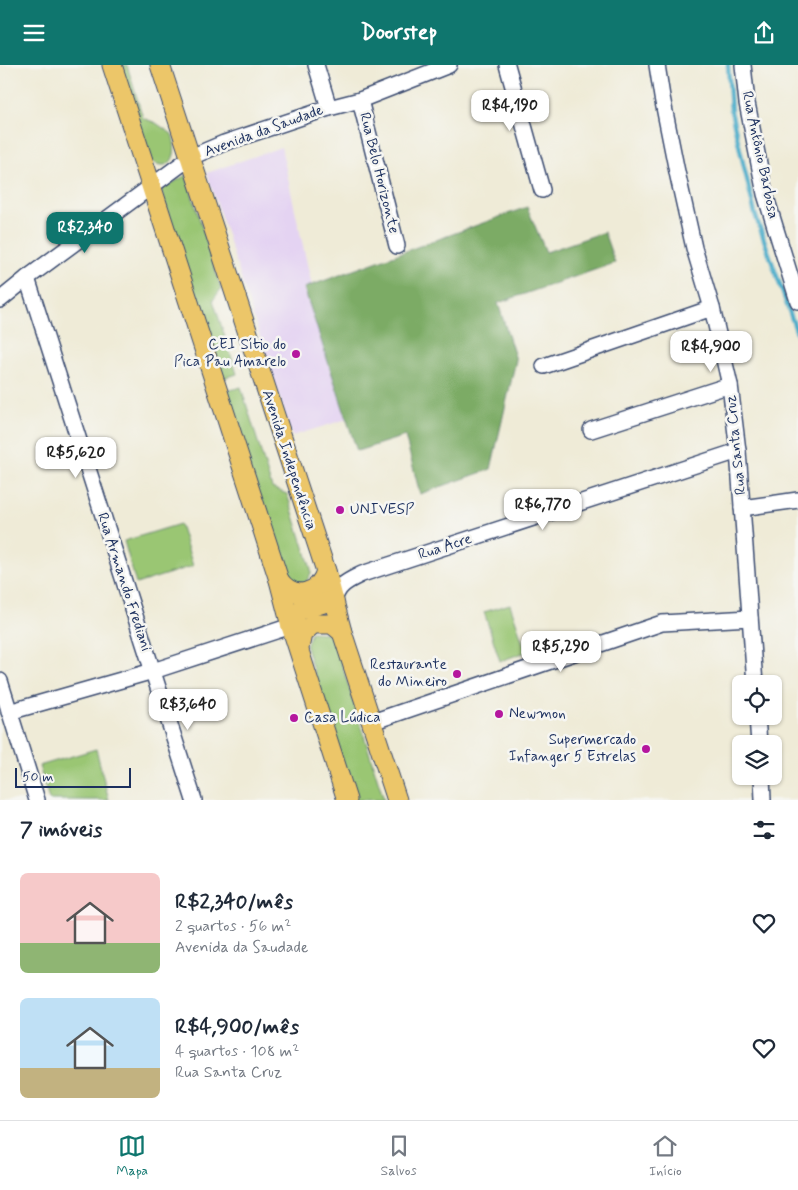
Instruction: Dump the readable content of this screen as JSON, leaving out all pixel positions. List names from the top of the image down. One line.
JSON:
{"streets":{"main road":["Avenida Independência"],"street":["Avenida da Saudade","Rua Antônio Barbosa","Rua Belo Horizonte","Rua Santa Cruz","Rua Acre","Rua Armando Frediani"]},"crossings":[["Avenida da Saudade","Rua Belo Horizonte"],["Avenida da Saudade","Avenida Independência"],["Avenida da Saudade","Rua Armando Frediani"],["Rua Santa Cruz","Rua Acre"],["Avenida Independência","Rua Acre"]],"places":["CEI Sítio do Pica Pau Amarelo","UNIVESP","Restaurante do Mineiro","Newmon","Casa Lúdica","Supermercado Infanger 5 Estrelas"],"scale_bar":"50 m","page":{"header":"Doorstep","price":["R$4,190","R$2,340","R$4,900","R$5,620","R$6,770","R$5,290","R$3,640"],"scale":"50 m","heading":"7 imóveis","list":[{"name":"R$2,340/mês","note":"2 quartos · 56 m² · Avenida da Saudade"},{"name":"R$4,900/mês","note":"4 quartos · 108 m² · Rua Santa Cruz"}],"tabs":["Mapa","Salvos","Início"]}}
